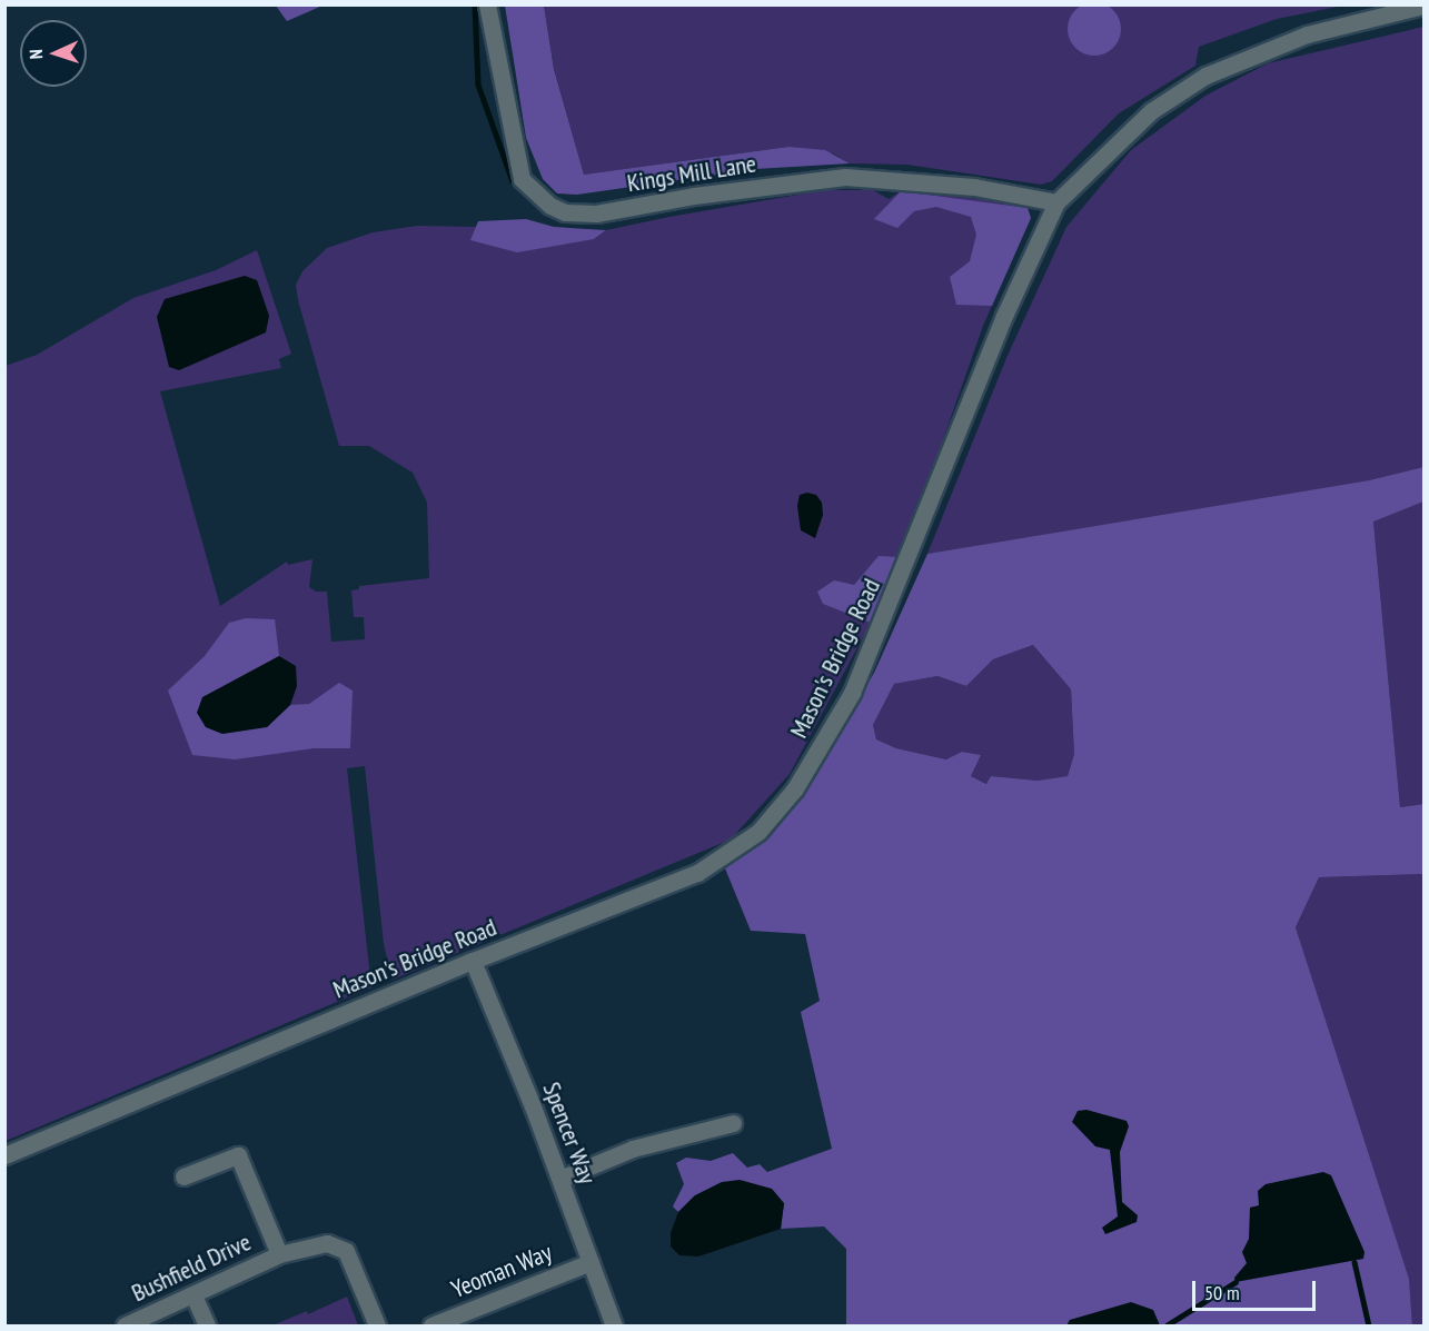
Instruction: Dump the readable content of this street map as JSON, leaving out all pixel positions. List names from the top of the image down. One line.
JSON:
{"streets":{"street":["Kings Mill Lane","Mason's Bridge Road","Spencer Way","Bushfield Drive","Yeoman Way"]},"crossings":[["Kings Mill Lane","Mason's Bridge Road"],["Mason's Bridge Road","Spencer Way"],["Spencer Way","Yeoman Way"]],"scale_bar":"50 m","north":"left"}
